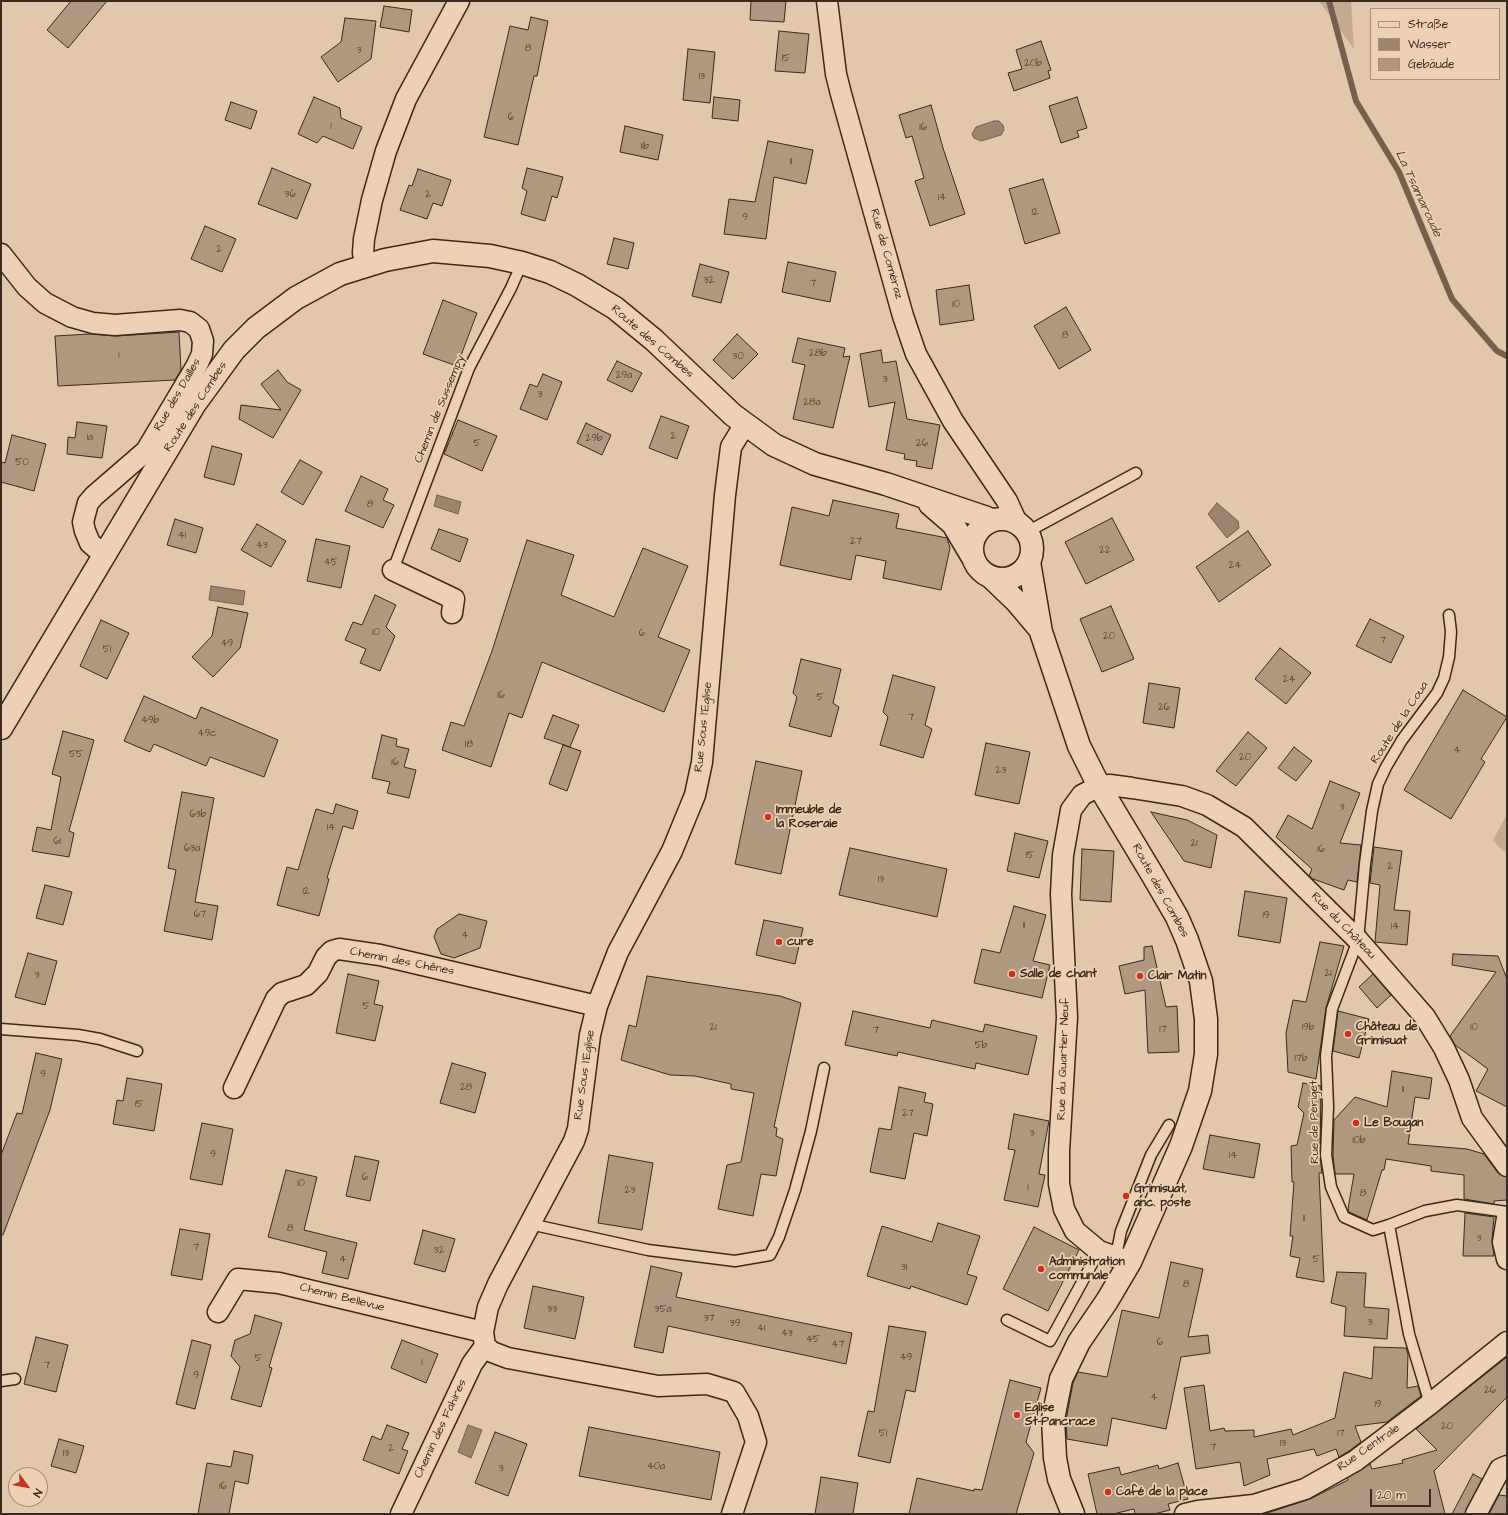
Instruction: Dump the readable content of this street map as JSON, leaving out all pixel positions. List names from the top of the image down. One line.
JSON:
{"streets":{"street":["Rue de Coméraz","Route des Combes","Rue des Dailles","Rue Sous l'Eglise","Rue du Château","Chemin des Chênes","Rue du Quartier Neuf","Chemin Bellevue","Chemin des Fahires","Rue Centrale"],"lane":["Chemin de Sussempy","Route de la Coua","Rue de Périget"]},"crossings":[["Rue de Coméraz","Route des Combes"],["Route des Combes","Rue des Dailles"],["Route des Combes","Chemin de Sussempy"],["Route des Combes","Rue Sous l'Eglise"],["Route des Combes","Rue du Château"],["Route des Combes","Rue du Quartier Neuf"],["Route de la Coua","Rue du Château"],["Route de la Coua","Rue de Périget"],["Rue Sous l'Eglise","Chemin des Chênes"],["Rue Sous l'Eglise","Chemin Bellevue"],["Rue Sous l'Eglise","Chemin des Fahires"],["Rue du Château","Rue du Quartier Neuf"],["Rue du Château","Rue de Périget"],["Chemin Bellevue","Chemin des Fahires"]],"water":["La Tsamaroude"],"places":["Immeuble de la Roseraie","cure","Salle de chant","Clair Matin","Château de Grimisuat","Le Bougan","Grimisuat, anc. poste","Administration communale","Eglise St-Pancrace","Café de la place"],"house_numbers":["8","3","15","20b","13","6","1","16","11b","11","36","2","14","12","9","2","32","7","10","8","28b","1","30","29a","3","3","28a","2","1a","29b","5","26","50","8","41","27","43","22","45","24","10","6","20","7","49","51","24","16","5","26","7","49b","49c","18","4","55","20","16","23","3","63b","14","61","21","63a","16","15","2","13","12","67","19","11","14","4","21","3","5","21","19b","10","17","7","5b","17b","9","28","11","15","27","3","10b","9","14","6","10","1","23","8","11","8","3","7","32","4","5","31","8","33","35a","37","3","39","41","43","45","6","47","49","5","1","7","9","26","4","19","20","51","17","13","7","2","13","40a","3","16"],"legend":["Straße","Wasser","Gebäude"],"scale_bar":"20 m","north":"bottom right"}
